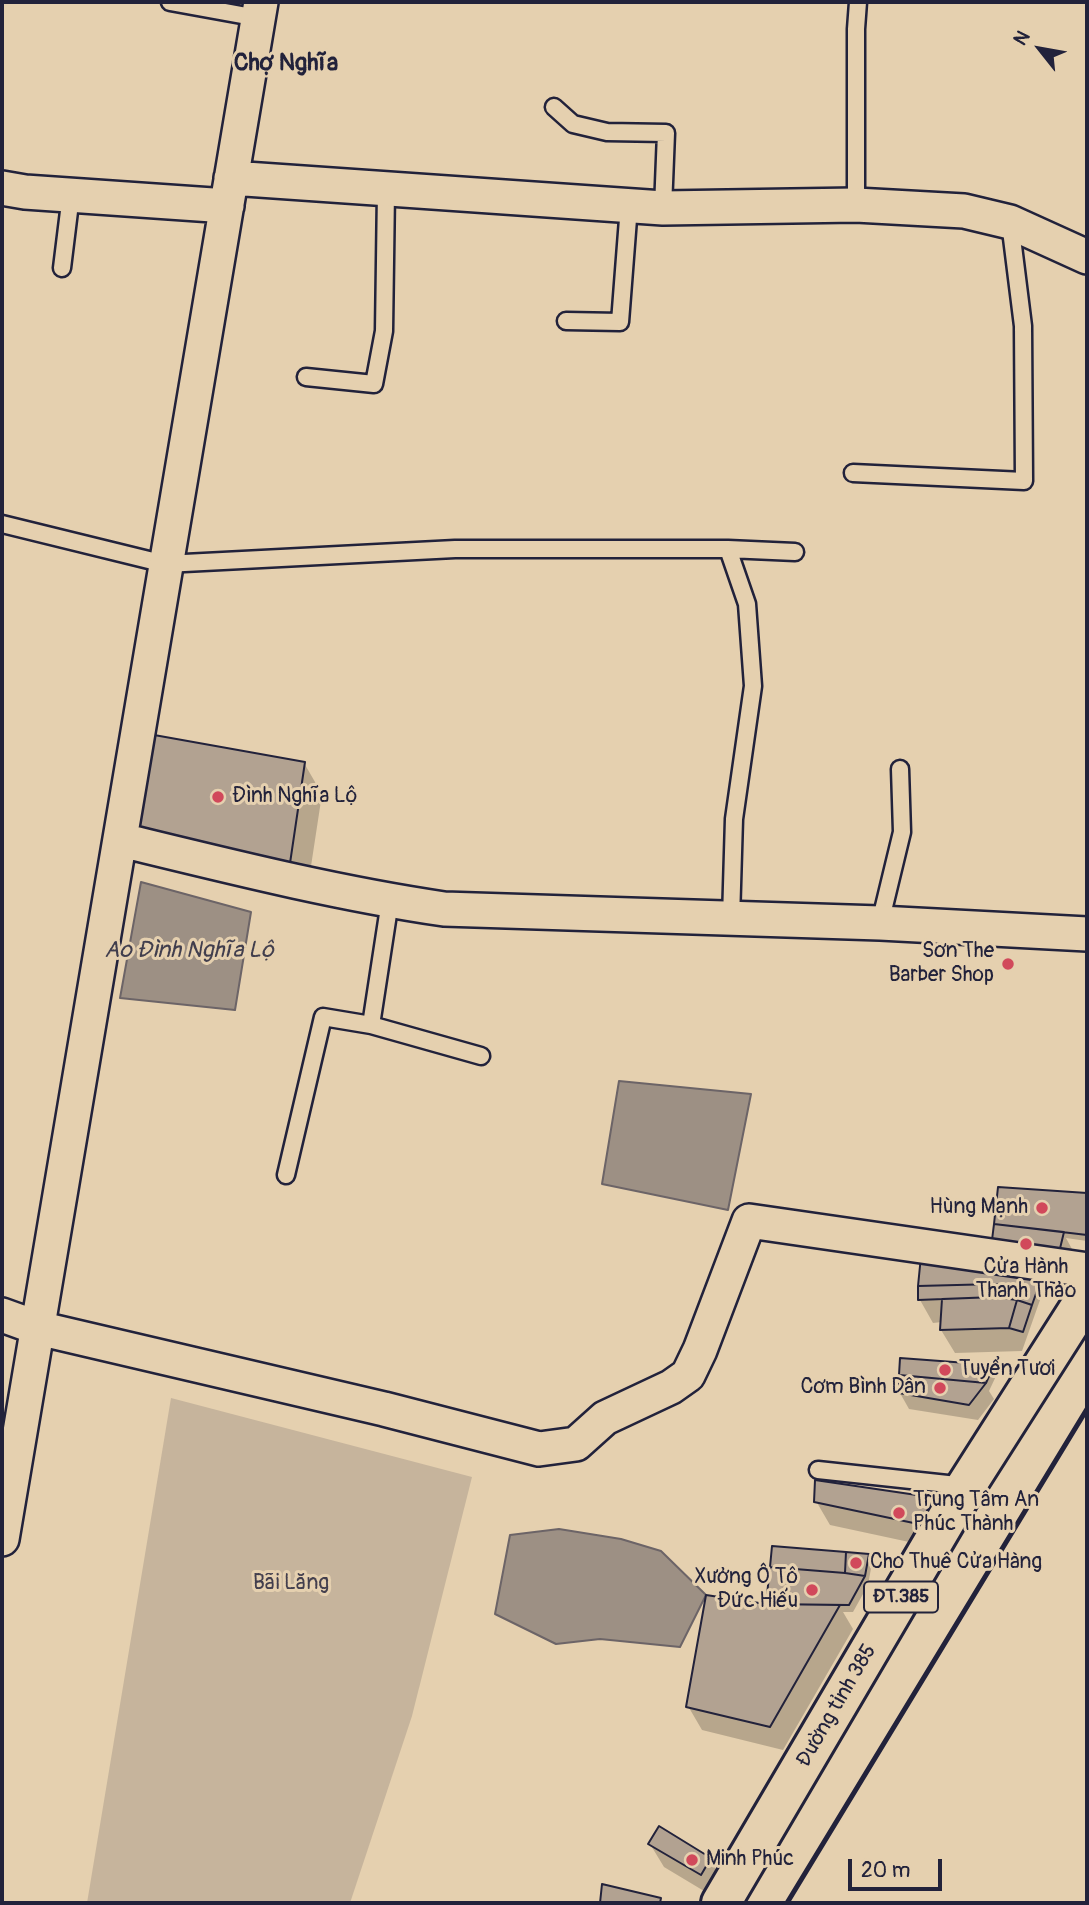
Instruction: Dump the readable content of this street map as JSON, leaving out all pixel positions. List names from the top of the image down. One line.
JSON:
{"streets":{"main road":["ĐT.385","Đường tỉnh 385"]},"districts":["Chợ Nghĩa"],"water":["Ao Đình Nghĩa Lộ"],"parks":["Bãi Lăng"],"places":["Đình Nghĩa Lộ","Sơn The Barber Shop","Hùng Mạnh","Cửa Hành Thanh Thảo","Tuyển Tươi","Cơm Bình Dân","Trung Tâm An Phúc Thành","Cho Thuê Cửa Hàng","Xưởng Ô Tô Đức Hiếu","Minh Phúc"],"scale_bar":"20 m","north":"top left"}
